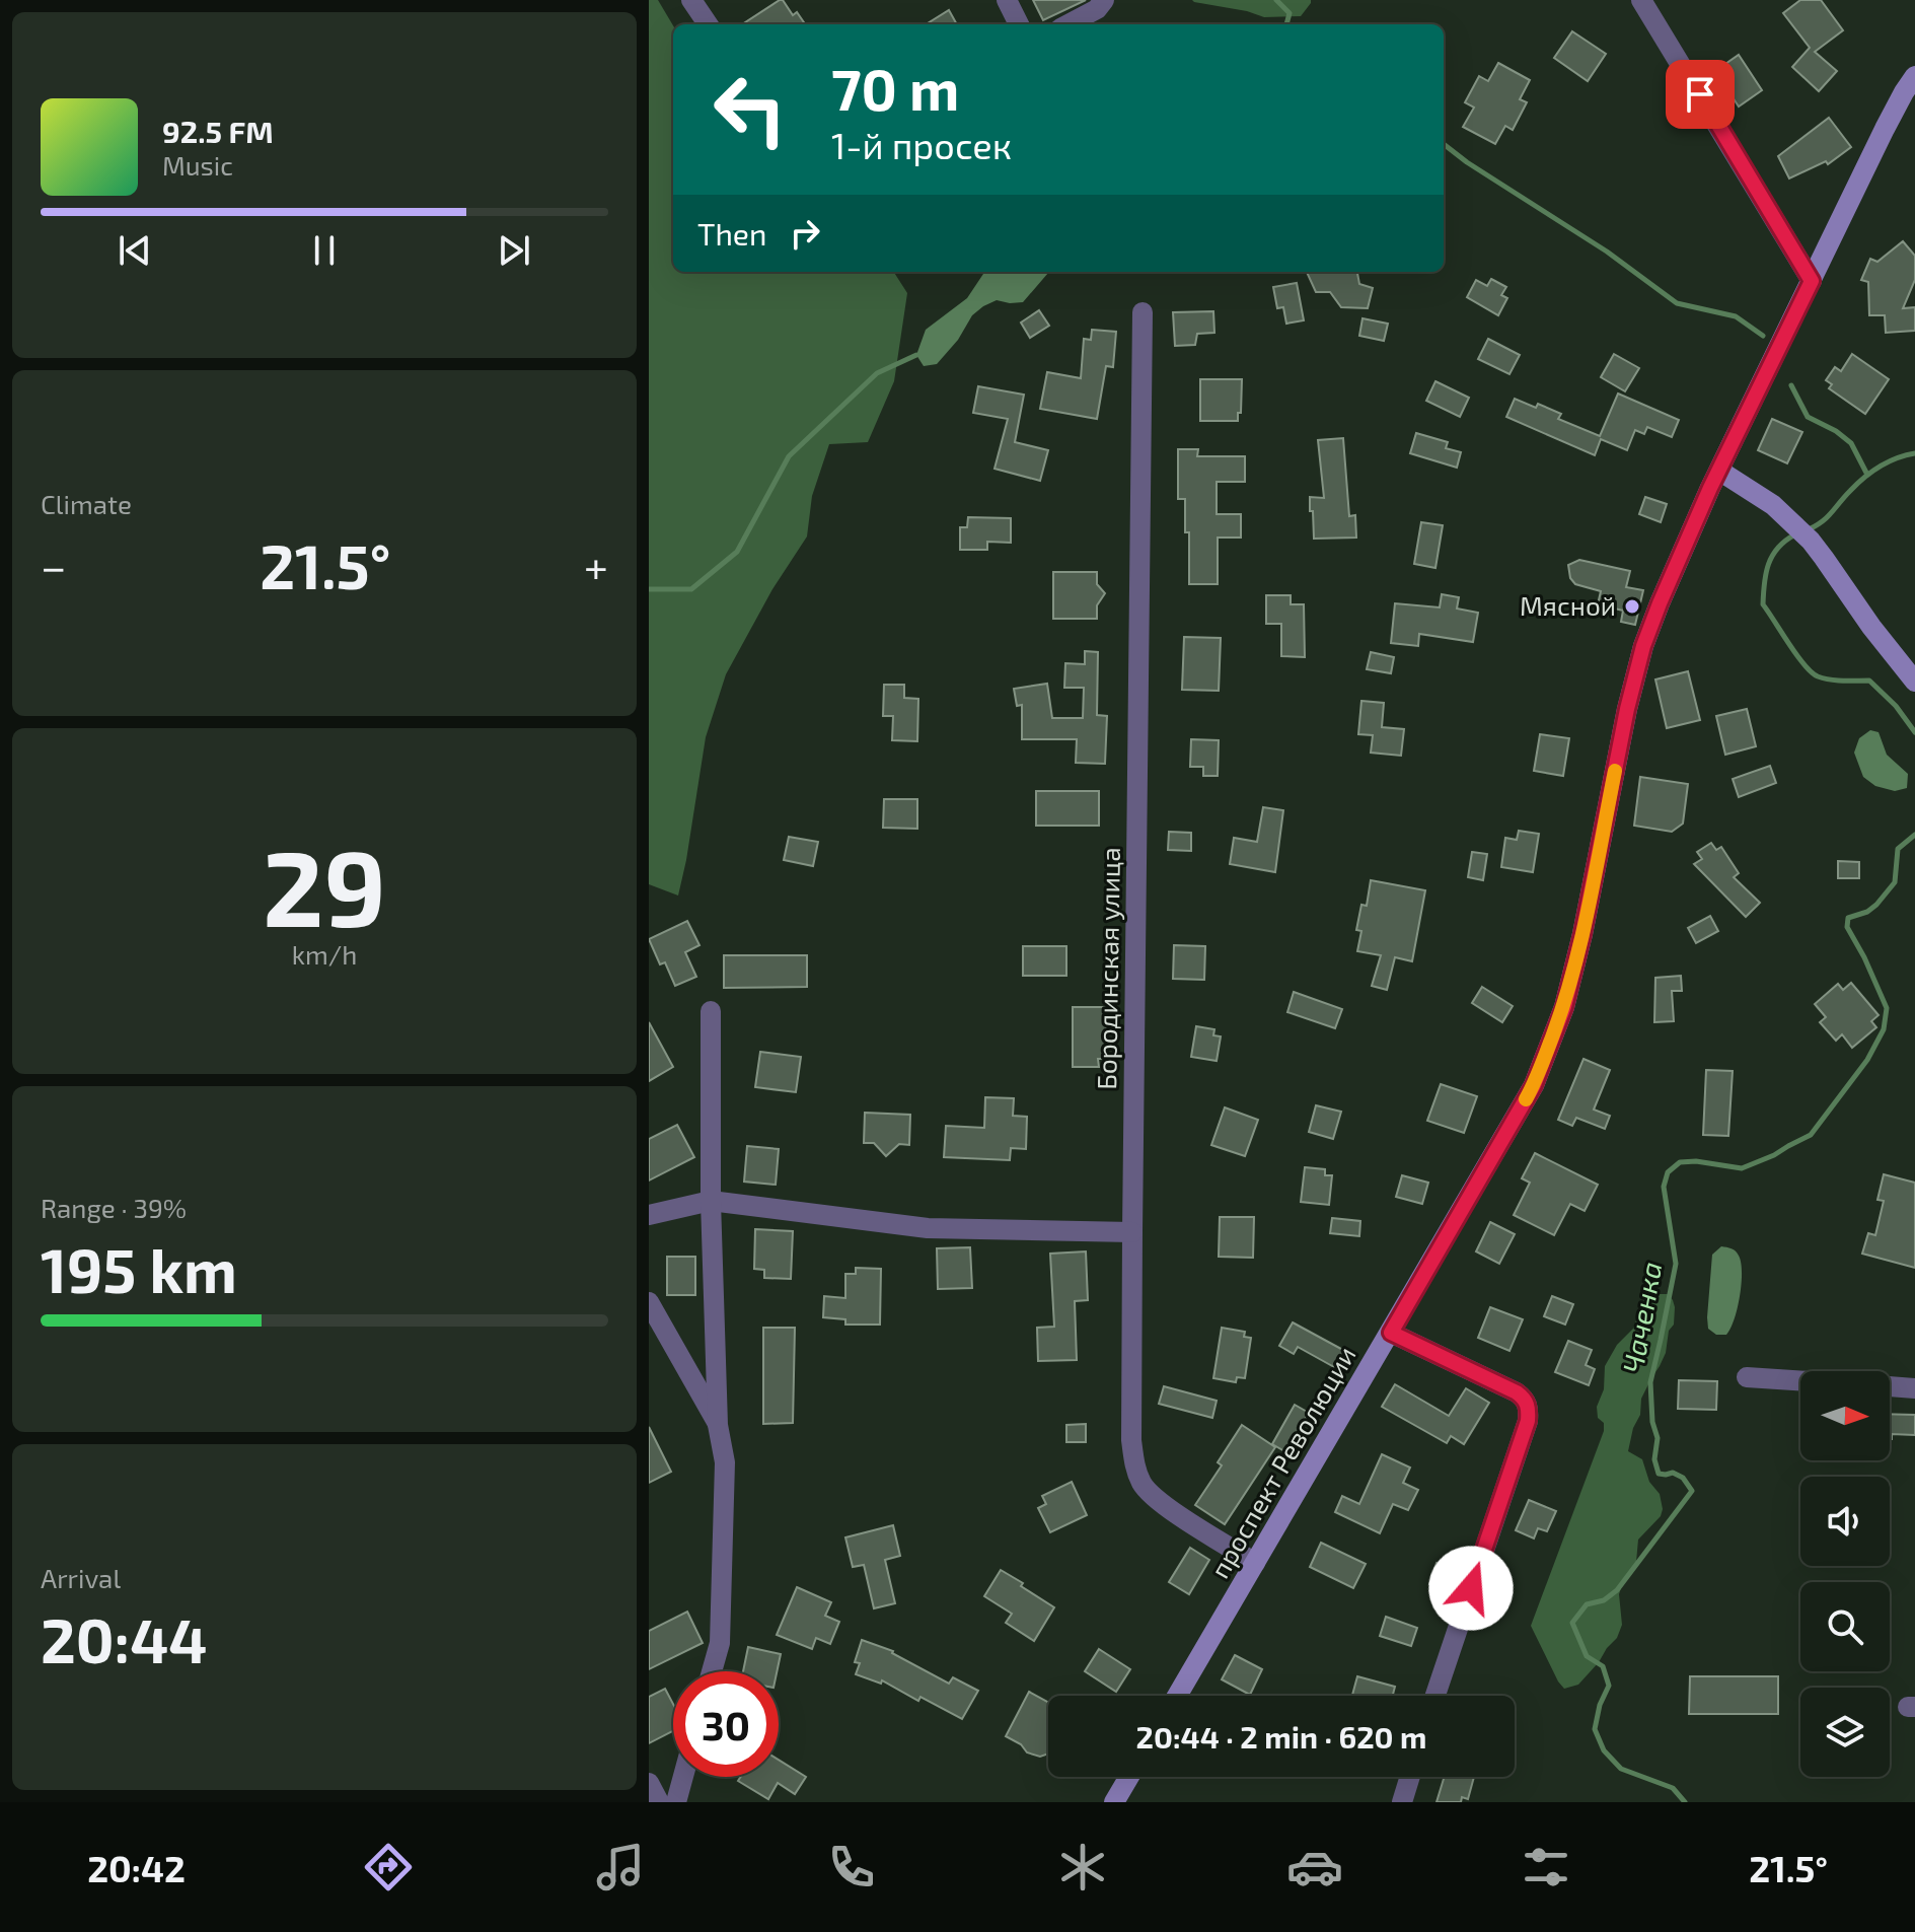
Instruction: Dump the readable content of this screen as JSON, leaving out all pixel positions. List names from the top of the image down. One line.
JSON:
{"streets":{"street":["Бородинская улица","проспект Революции"]},"crossings":[["Бородинская улица","проспект Революции"]],"water":["Чаченка"],"places":["Мясной"],"north":"right","page":{"turn":["70 m","1-й просек"],"song":["92.5 FM","Music"],"then":"Then","tile":["Climate",["29","km/h"],["Range · 39%","195 km"],["Arrival","20:44"]],"heat":["−","21.5°","+"],"limit":"30","trip":"20:44 · 2 min · 620 m","tabs":["20:42","21.5°"]}}
